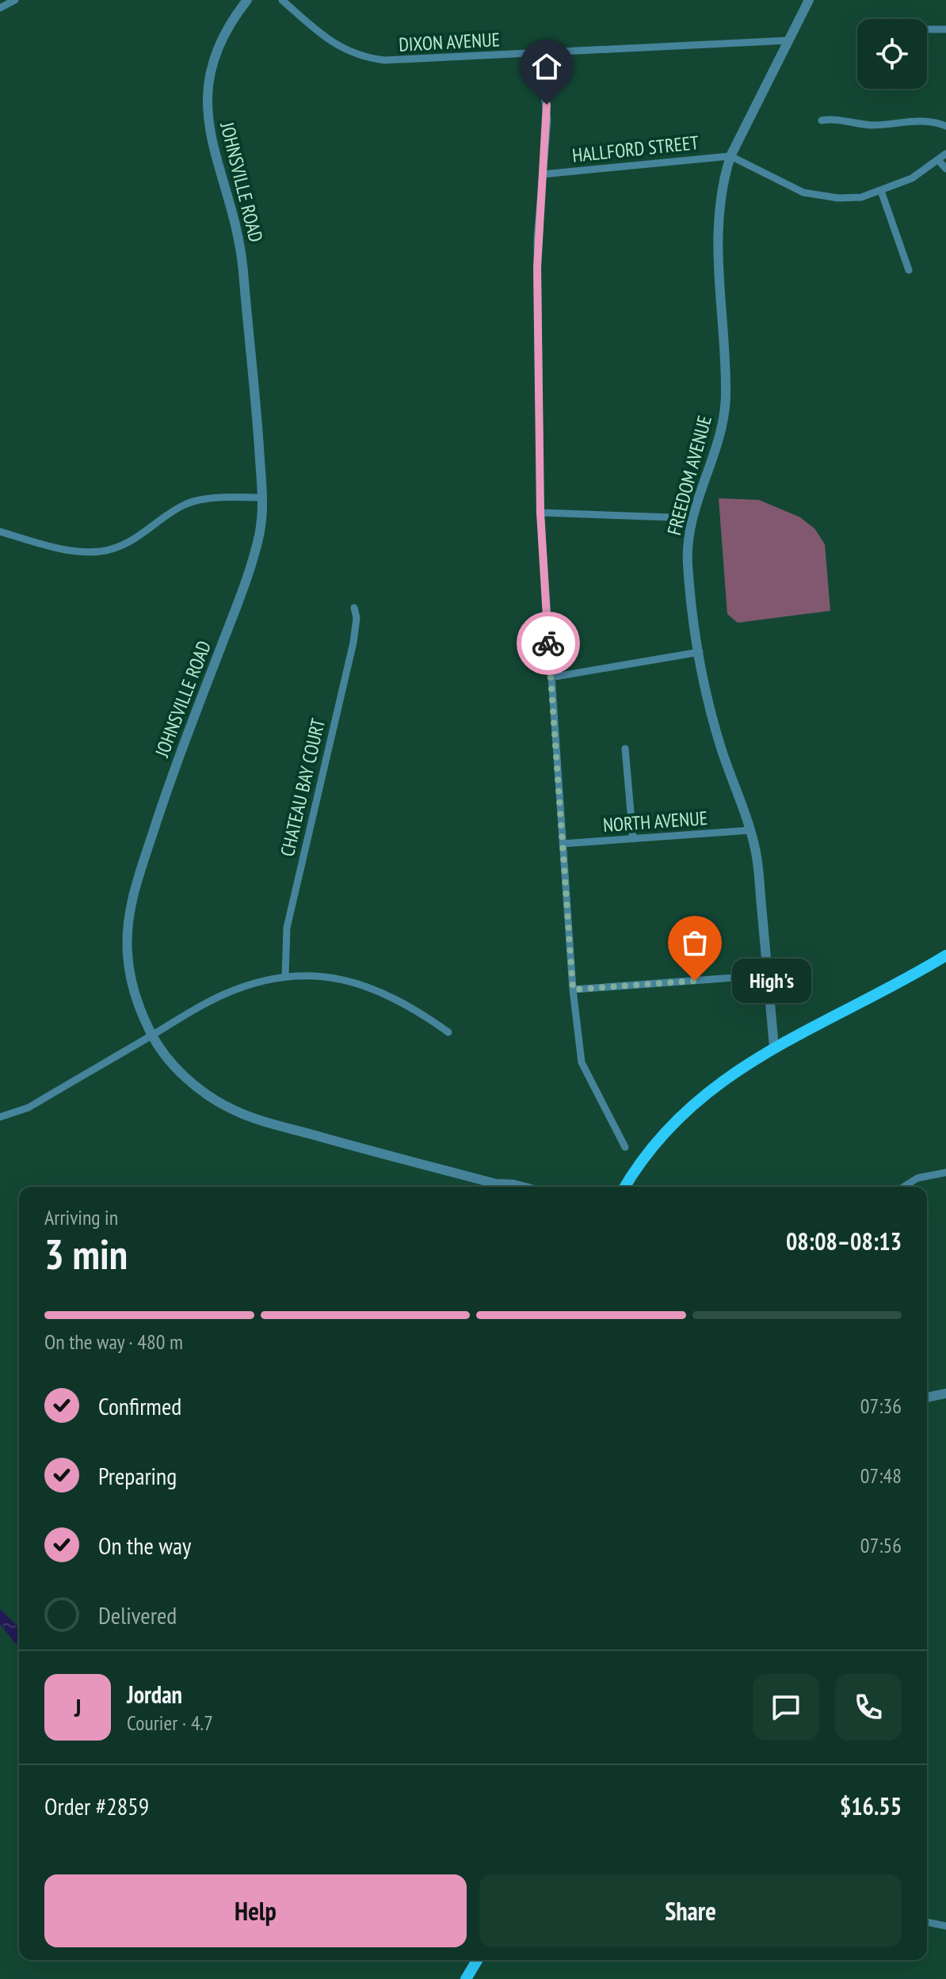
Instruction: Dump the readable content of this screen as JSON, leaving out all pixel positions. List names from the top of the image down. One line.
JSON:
{"streets":{"street":["DIXON AVENUE","HALLFORD STREET","JOHNSVILLE ROAD","FREEDOM AVENUE","CHATEAU BAY COURT","NORTH AVENUE"]},"crossings":[["DIXON AVENUE","FREEDOM AVENUE"],["HALLFORD STREET","FREEDOM AVENUE"],["FREEDOM AVENUE","NORTH AVENUE"]],"places":["High's"],"page":{"bubble":"High's","heading":["3 min","Arriving in","08:08–08:13"],"panel":["Jordan","Courier · 4.7","Order #2859","$16.55"],"bar":"On the way · 480 m","list":[["Confirmed","07:36"],["Preparing","07:48"],["On the way","07:56"],"Delivered"],"round":"J","buttons":["Help","Share"]}}
